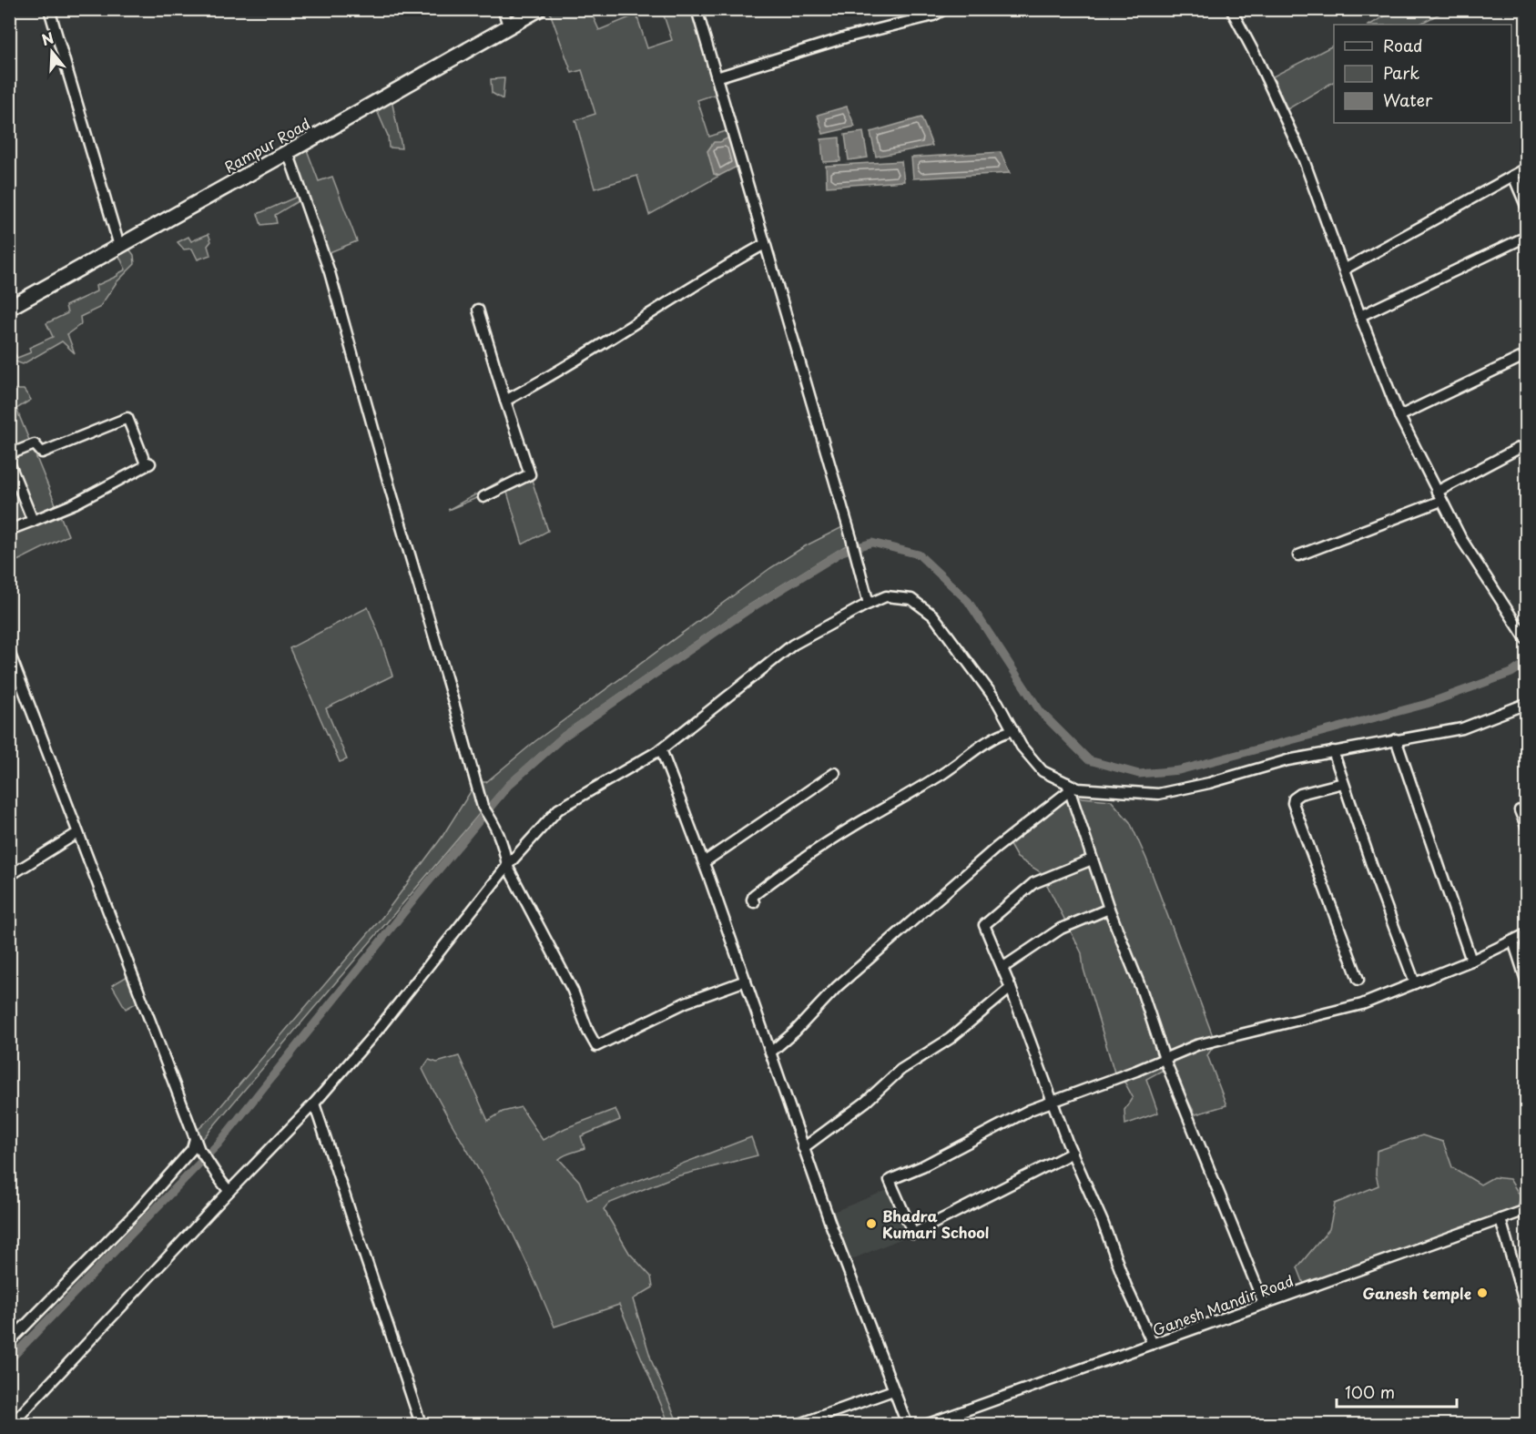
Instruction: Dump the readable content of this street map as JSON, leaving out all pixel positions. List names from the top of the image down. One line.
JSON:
{"streets":{"main road":["Rampur Road"],"street":["Ganesh Mandir Road"]},"places":["Bhadra Kumari School","Ganesh temple"],"legend":["Road","Park","Water"],"scale_bar":"100 m","north":"top"}
